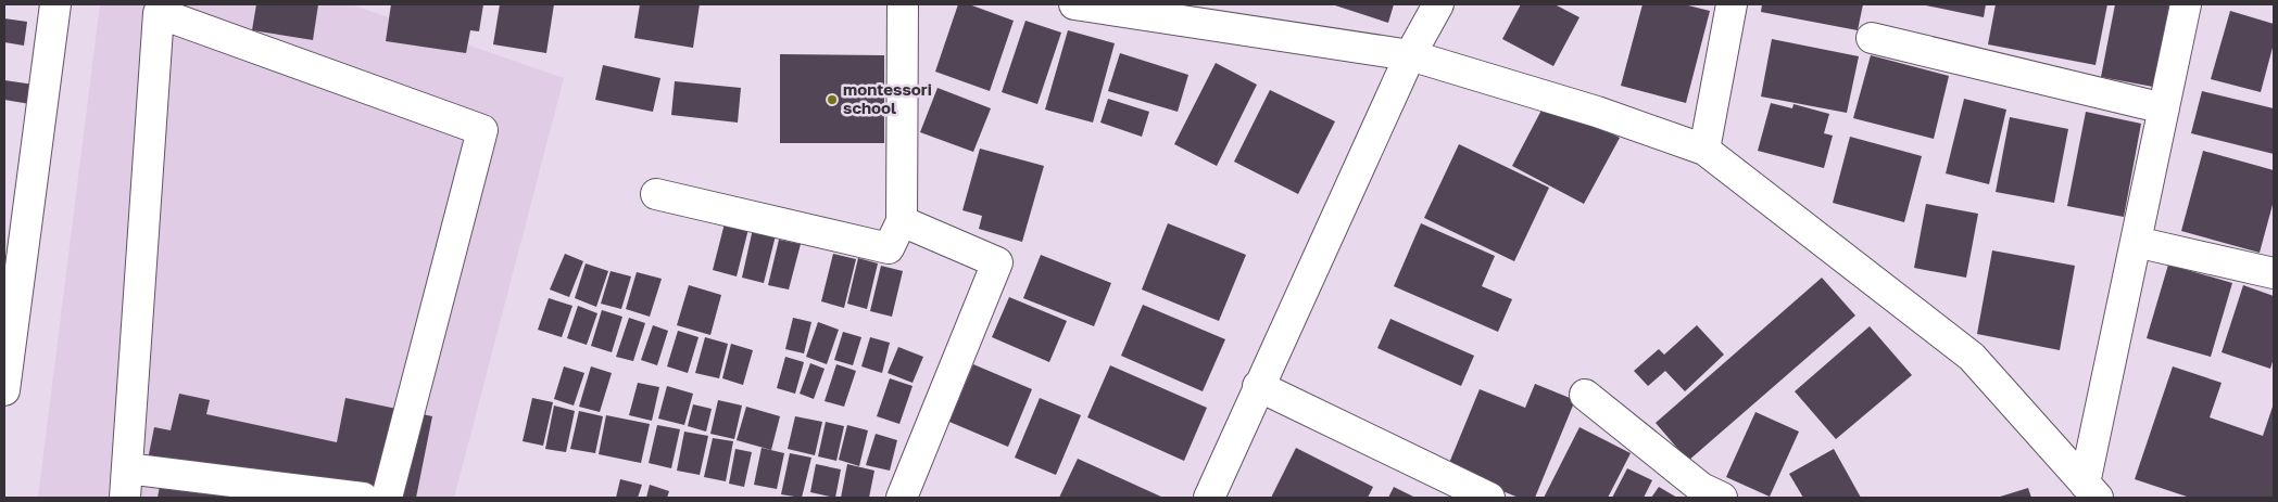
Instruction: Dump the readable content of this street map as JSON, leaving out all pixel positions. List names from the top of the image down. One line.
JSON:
{"places":["montessori school"]}
